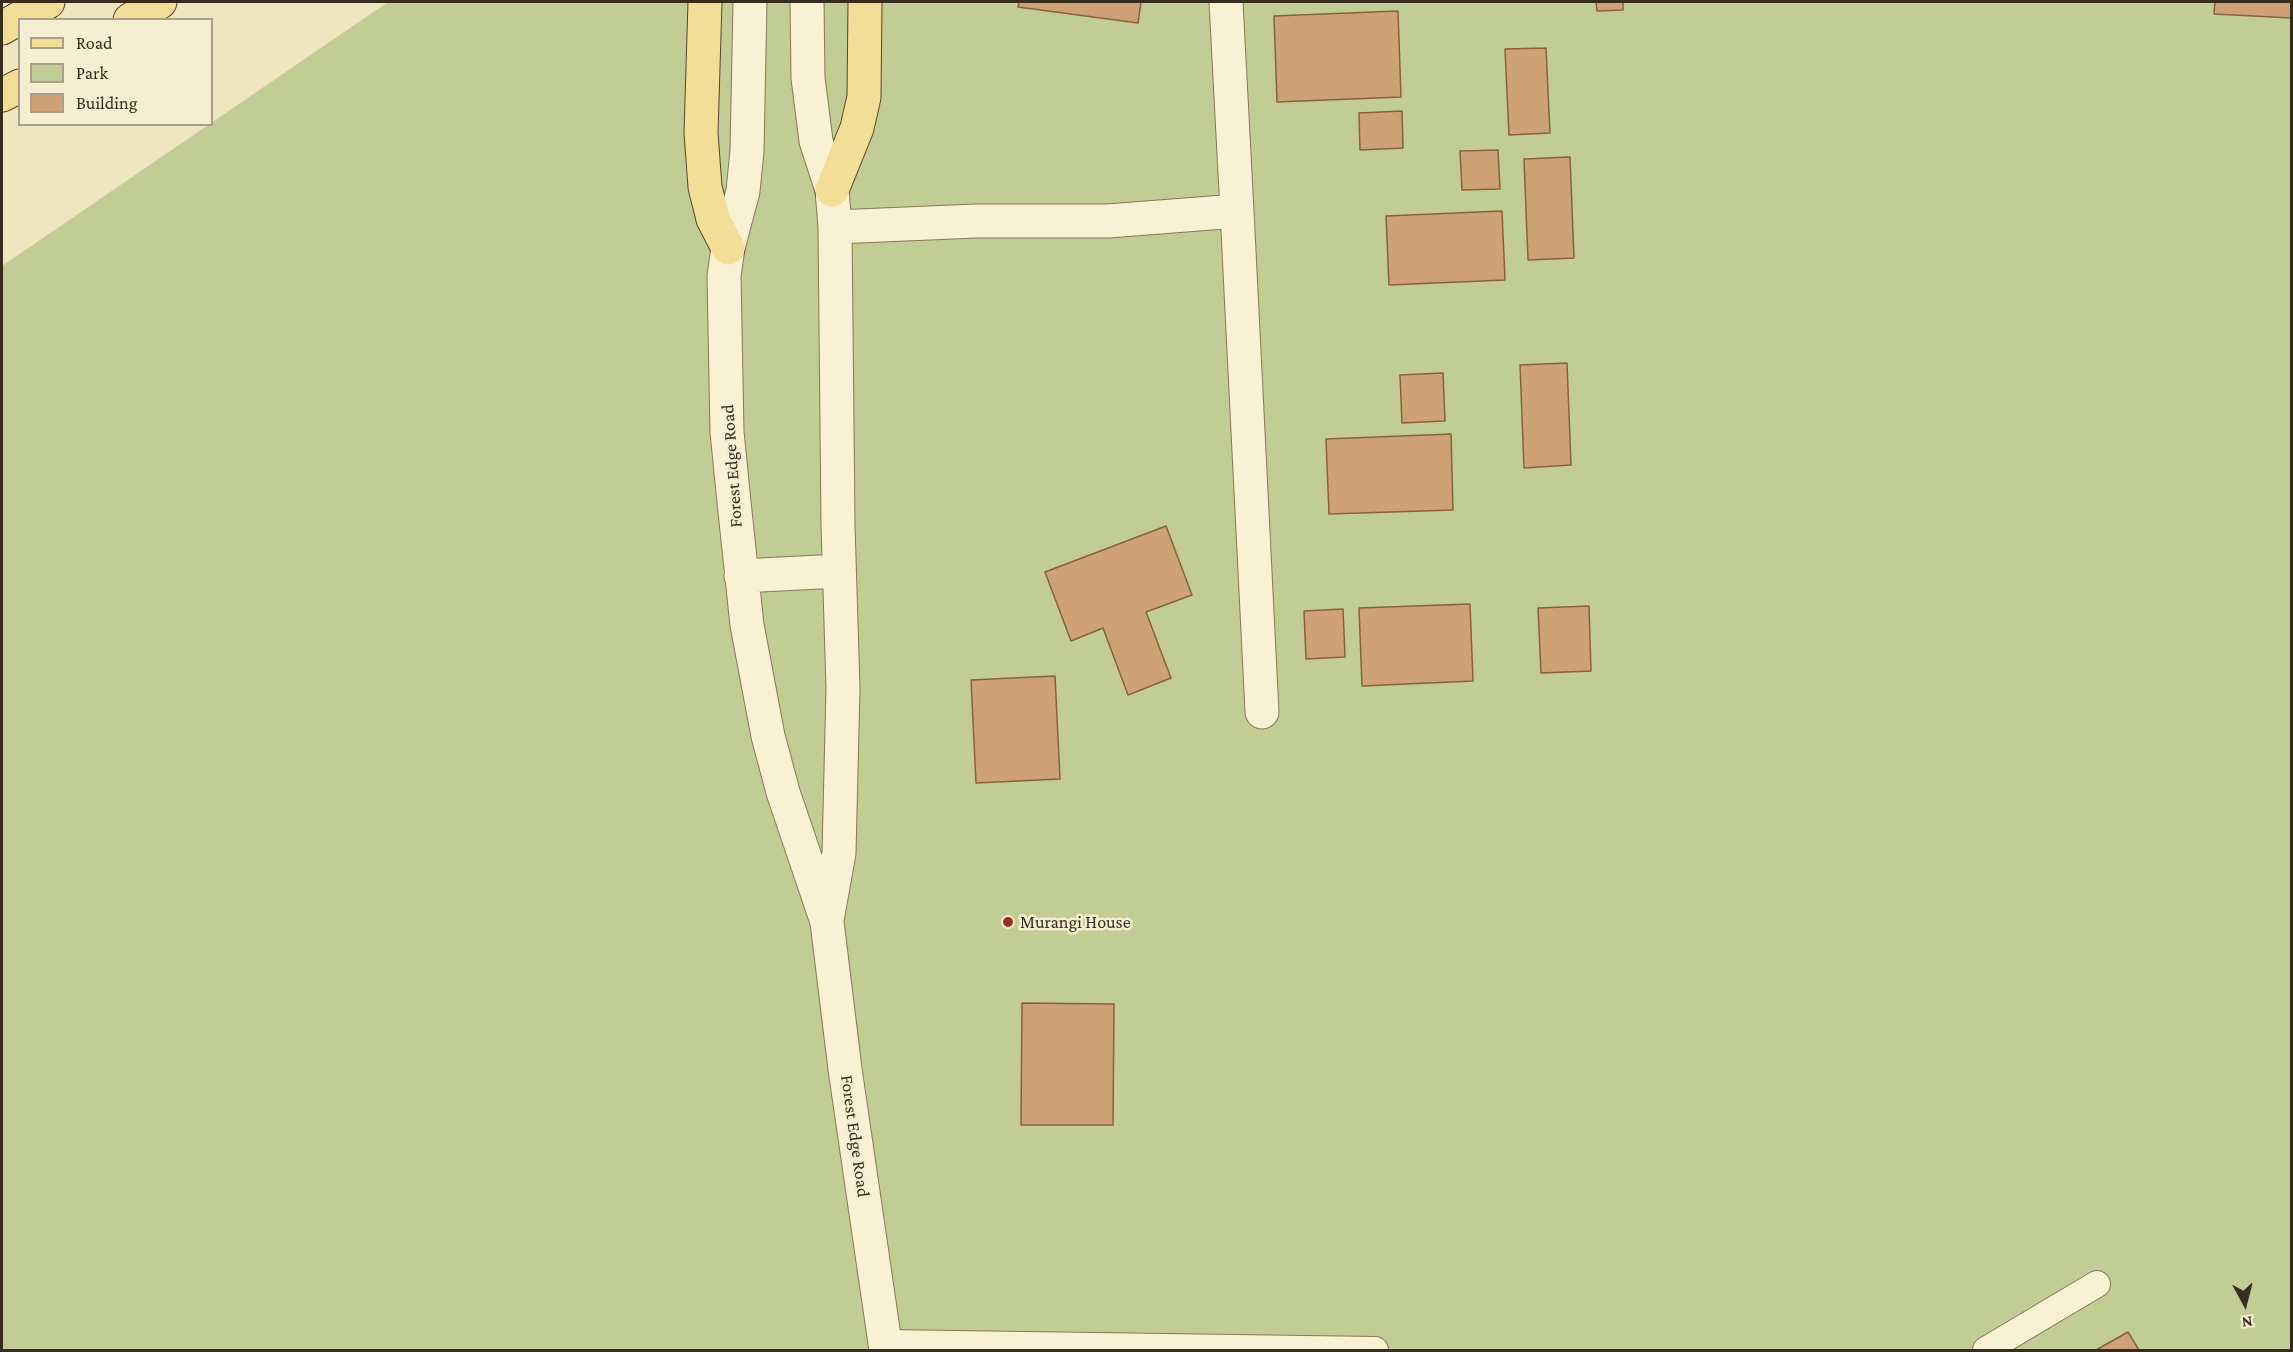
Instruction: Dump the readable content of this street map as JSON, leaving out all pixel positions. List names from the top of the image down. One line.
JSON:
{"streets":{"street":["Forest Edge Road"]},"places":["Murangi House"],"legend":["Road","Park","Building"],"north":"bottom"}
